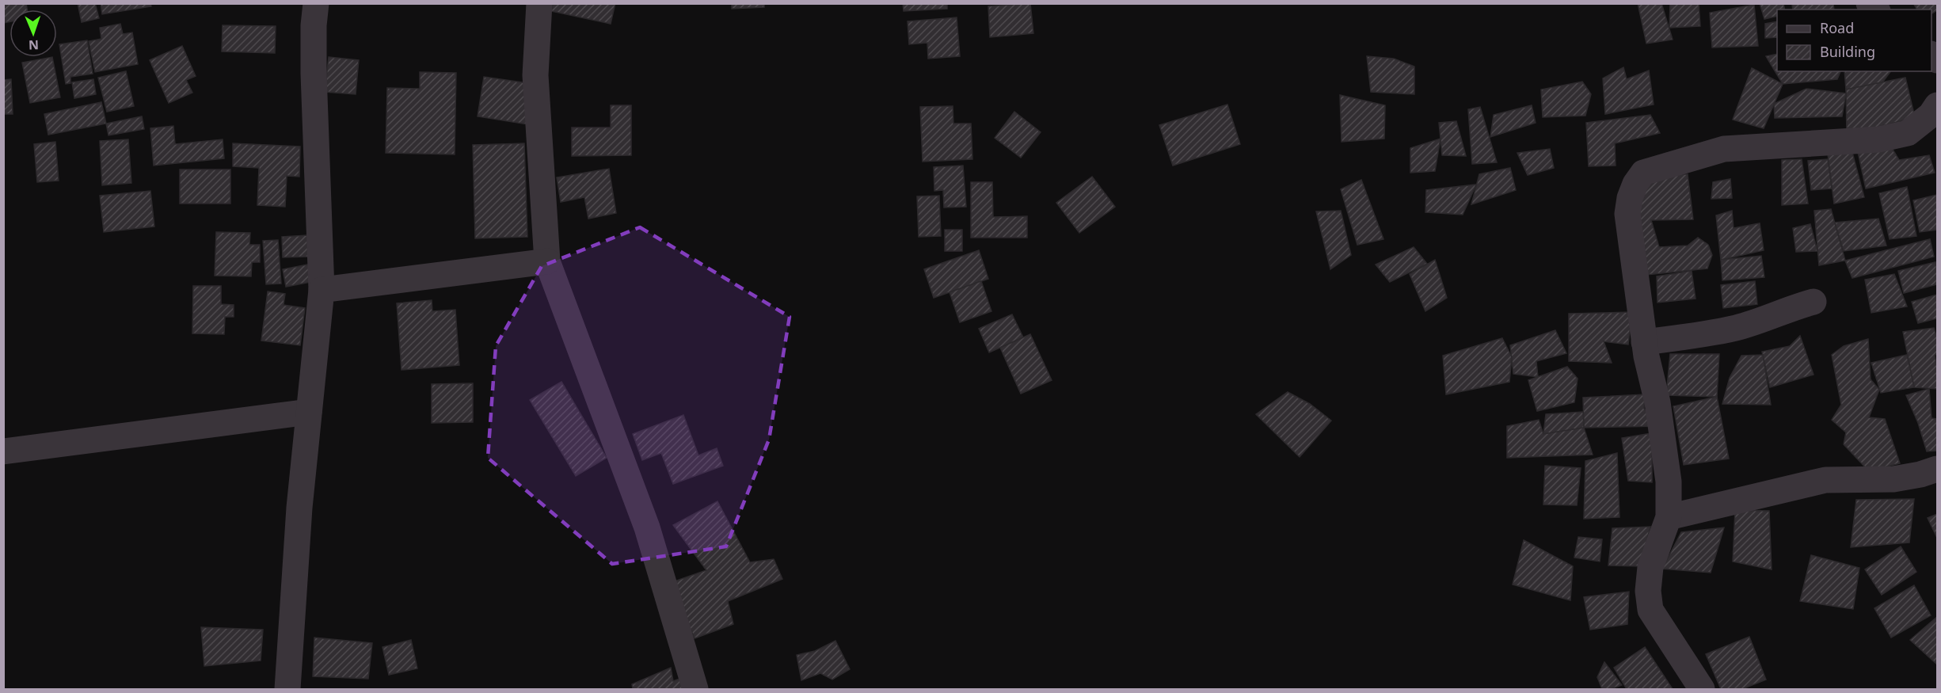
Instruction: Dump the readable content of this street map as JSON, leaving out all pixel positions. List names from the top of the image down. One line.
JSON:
{"legend":["Road","Building"],"north":"bottom"}
